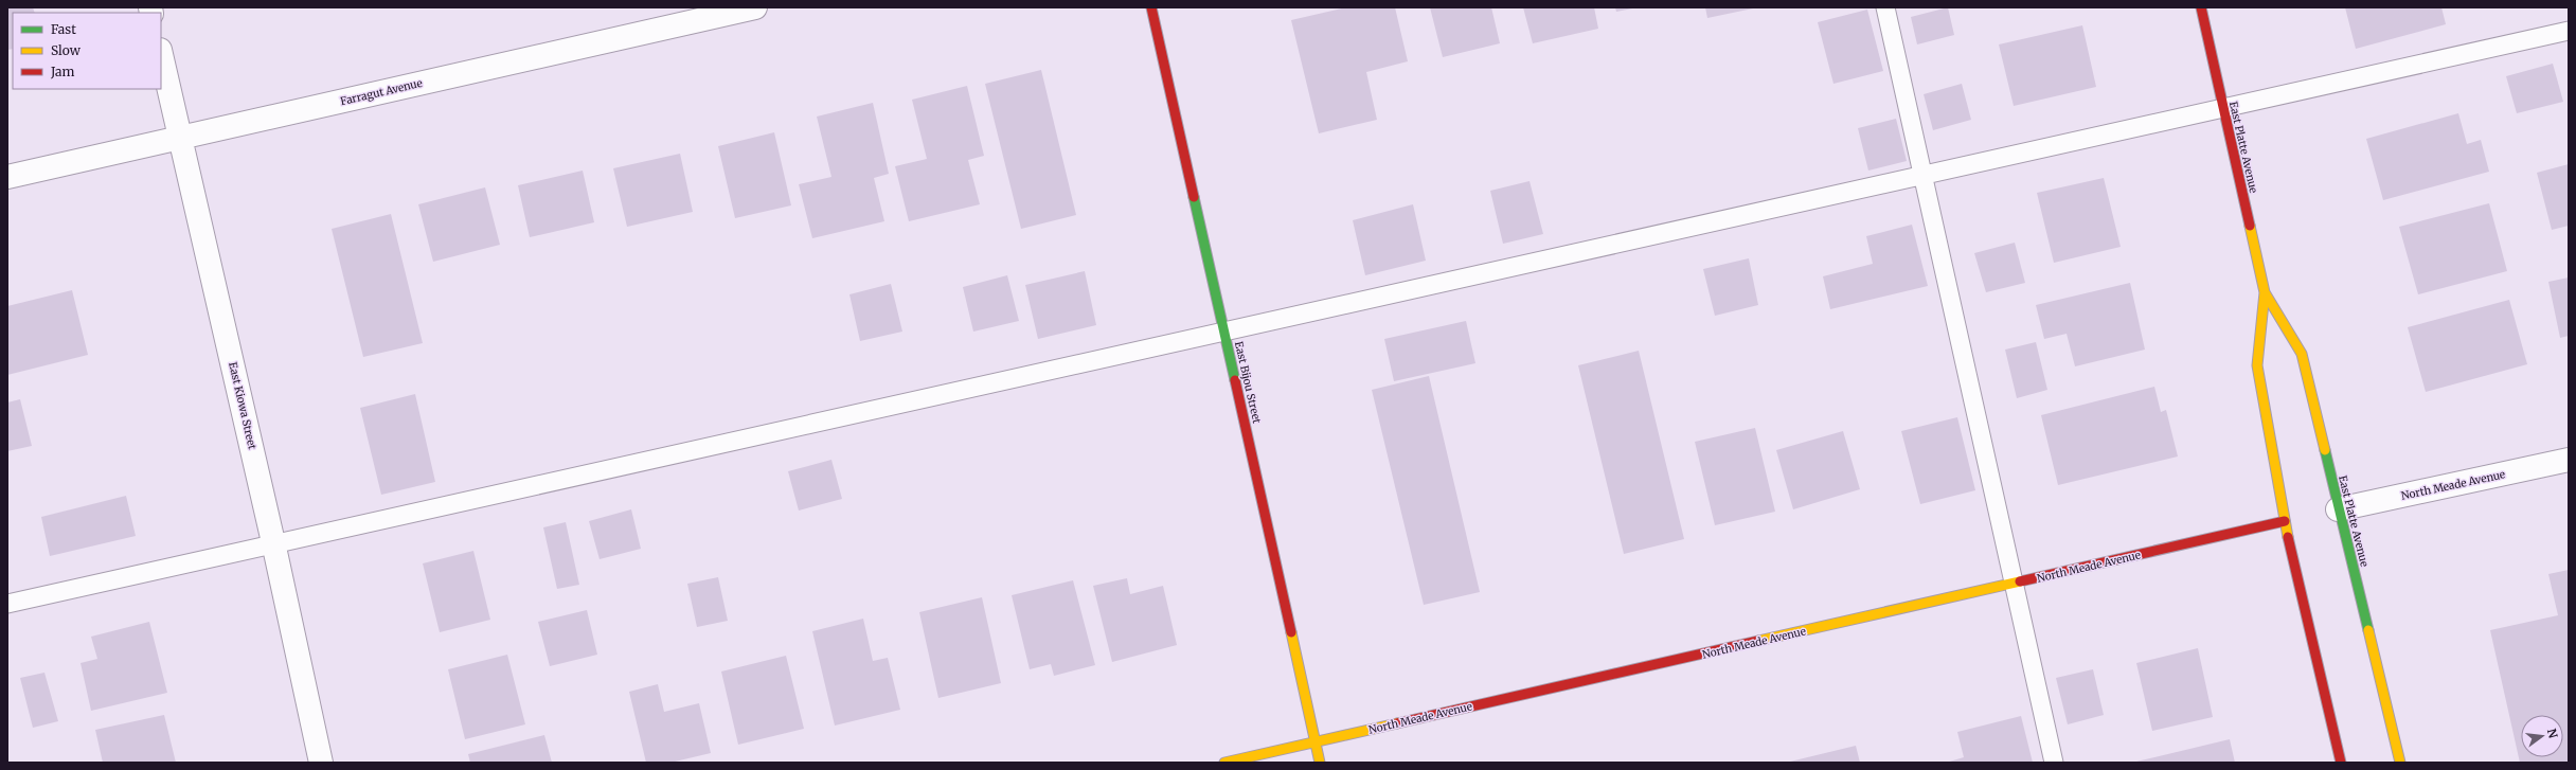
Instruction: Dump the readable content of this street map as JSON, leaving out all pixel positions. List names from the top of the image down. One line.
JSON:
{"streets":{"street":["Farragut Avenue","East Platte Avenue","East Bijou Street","East Kiowa Street","North Meade Avenue"]},"crossings":[["Farragut Avenue","East Kiowa Street"],["East Platte Avenue","North Meade Avenue"],["East Bijou Street","North Meade Avenue"]],"legend":["Fast","Slow","Jam"],"north":"right"}
